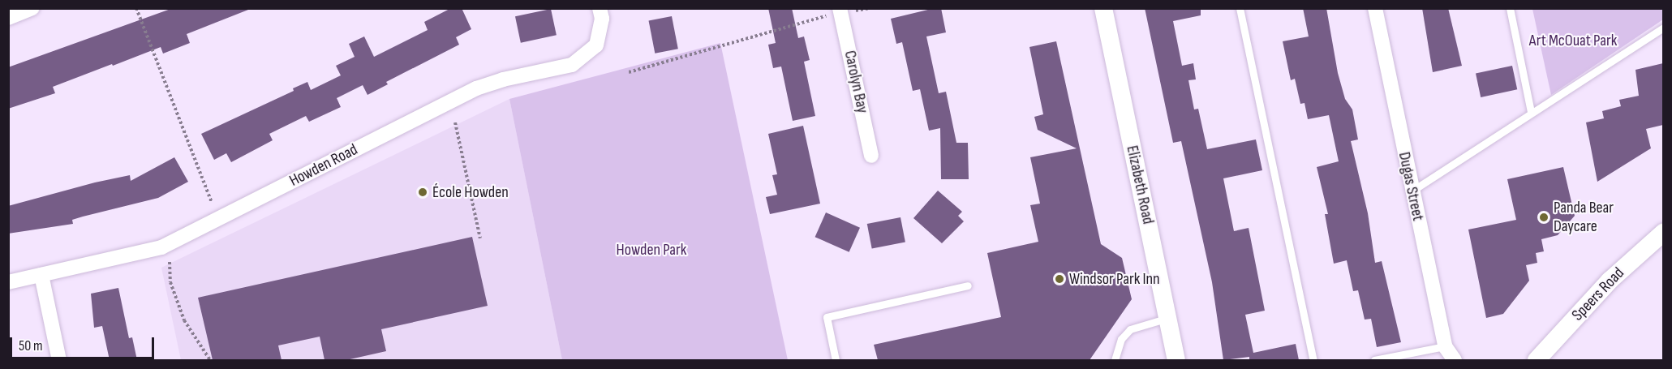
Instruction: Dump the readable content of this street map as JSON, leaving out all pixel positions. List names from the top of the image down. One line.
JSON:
{"streets":{"street":["Carolyn Bay","Howden Road","Elizabeth Road","Dugas Street","Speers Road"]},"parks":["Art McOuat Park","Howden Park"],"places":["École Howden","Panda Bear Daycare","Windsor Park Inn"],"scale_bar":"50 m"}
